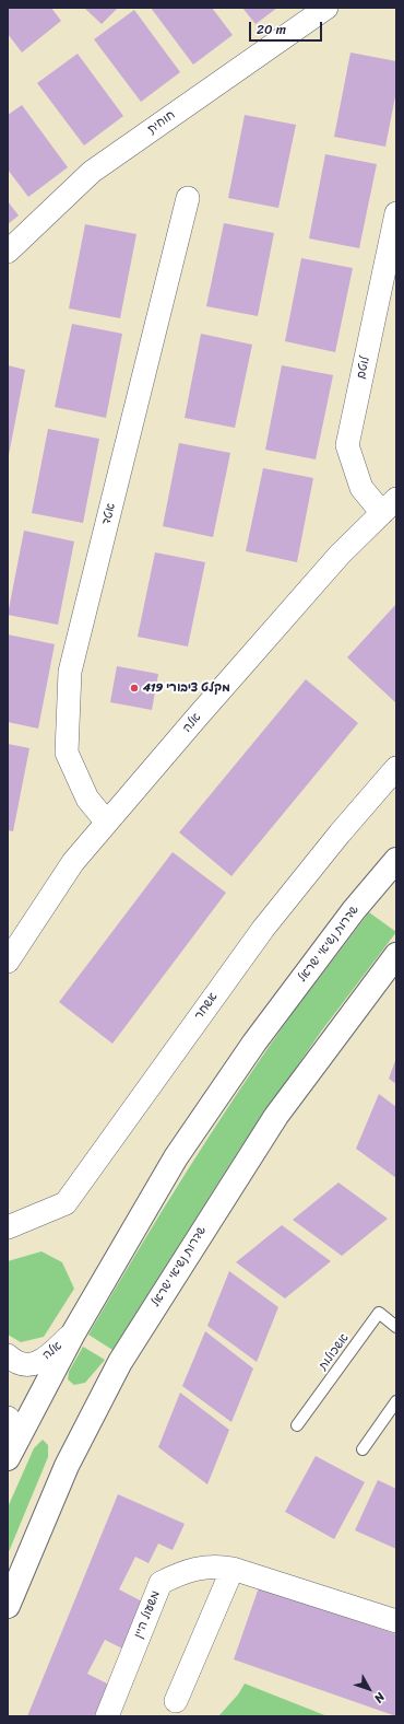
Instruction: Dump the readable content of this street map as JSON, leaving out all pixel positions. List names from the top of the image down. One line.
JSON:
{"streets":{"main road":["שדרות נשיאי ישראל"],"street":["חוחית","לוטם","אטד","אלה","אשחר","משעול היין"],"lane":["אשכולות"]},"crossings":[["לוטם","אלה"],["אטד","אלה"],["אלה","שדרות נשיאי ישראל"]],"places":["מקלט ציבורי 419"],"scale_bar":"20 m","north":"bottom right"}
